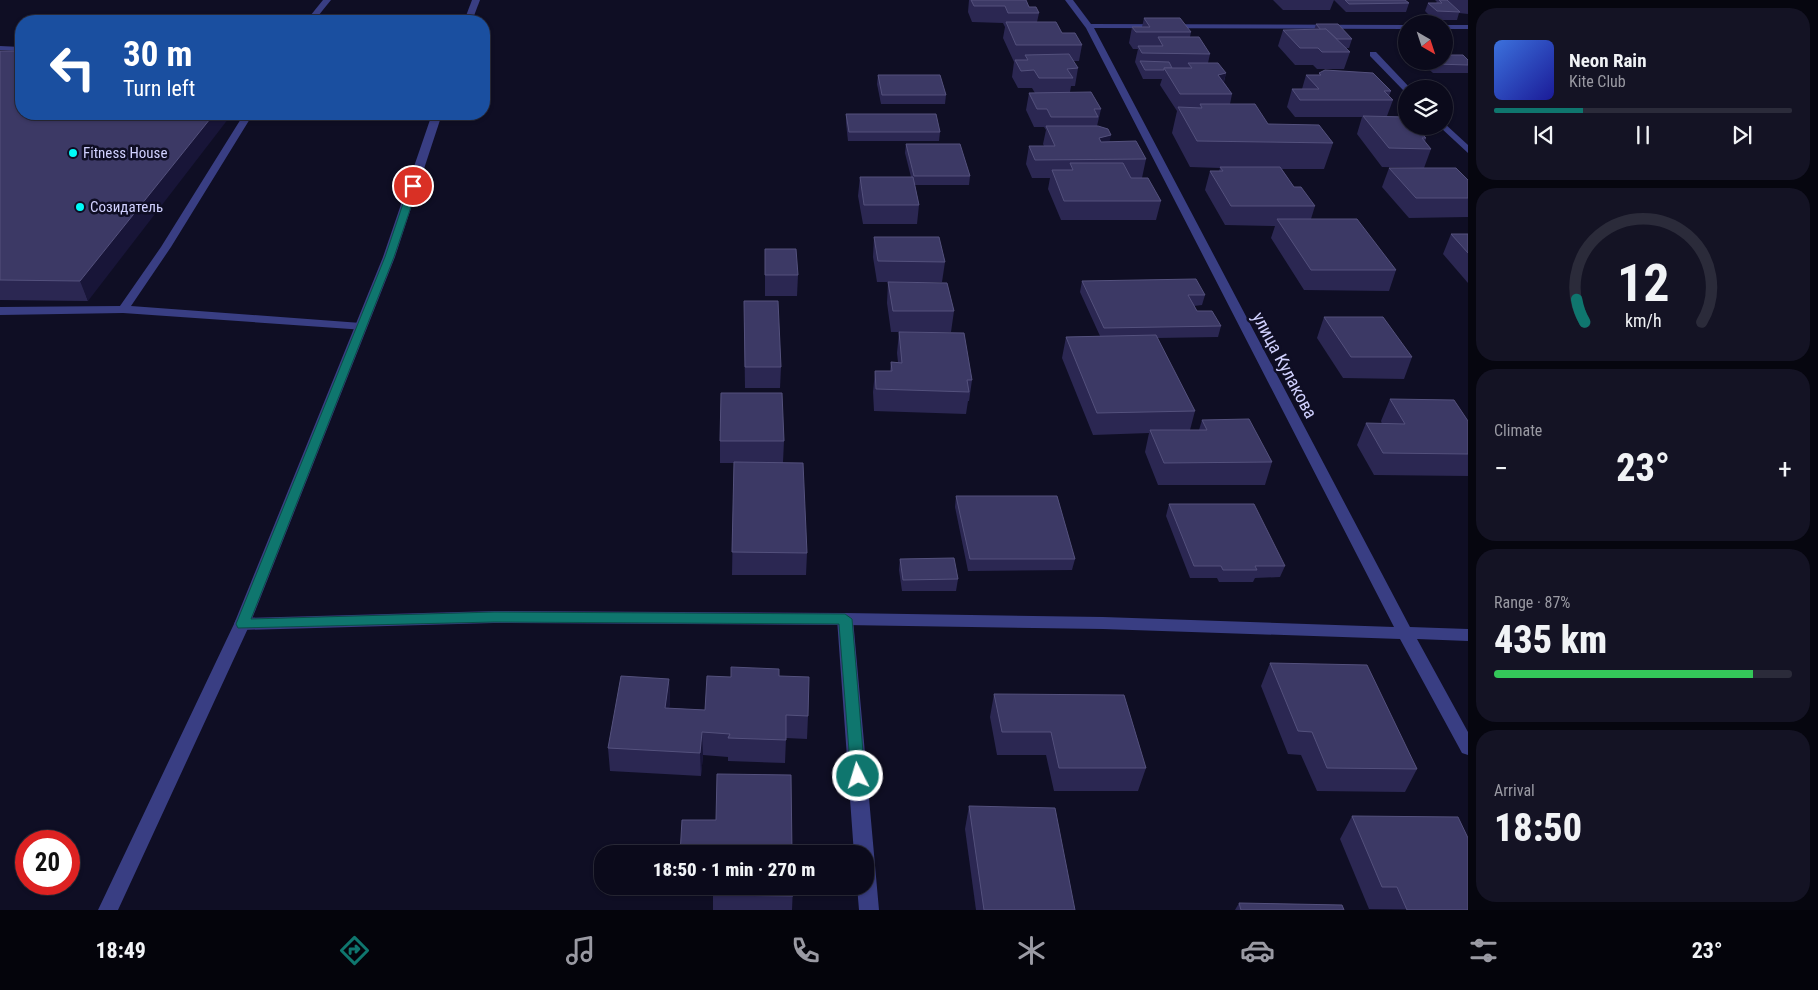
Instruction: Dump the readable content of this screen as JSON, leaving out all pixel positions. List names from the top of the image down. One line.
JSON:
{"streets":{"street":["улица Кулакова"]},"places":["Fitness House","Созидатель"],"north":"bottom right","page":{"turn":["30 m","Turn left"],"song":["Neon Rain","Kite Club"],"tile":["Climate",["Range · 87%","435 km"],["Arrival","18:50"]],"heat":["−","23°","+"],"limit":"20","trip":"18:50 · 1 min · 270 m","tabs":["18:49","23°"],"gauge":["12","km/h"]}}
